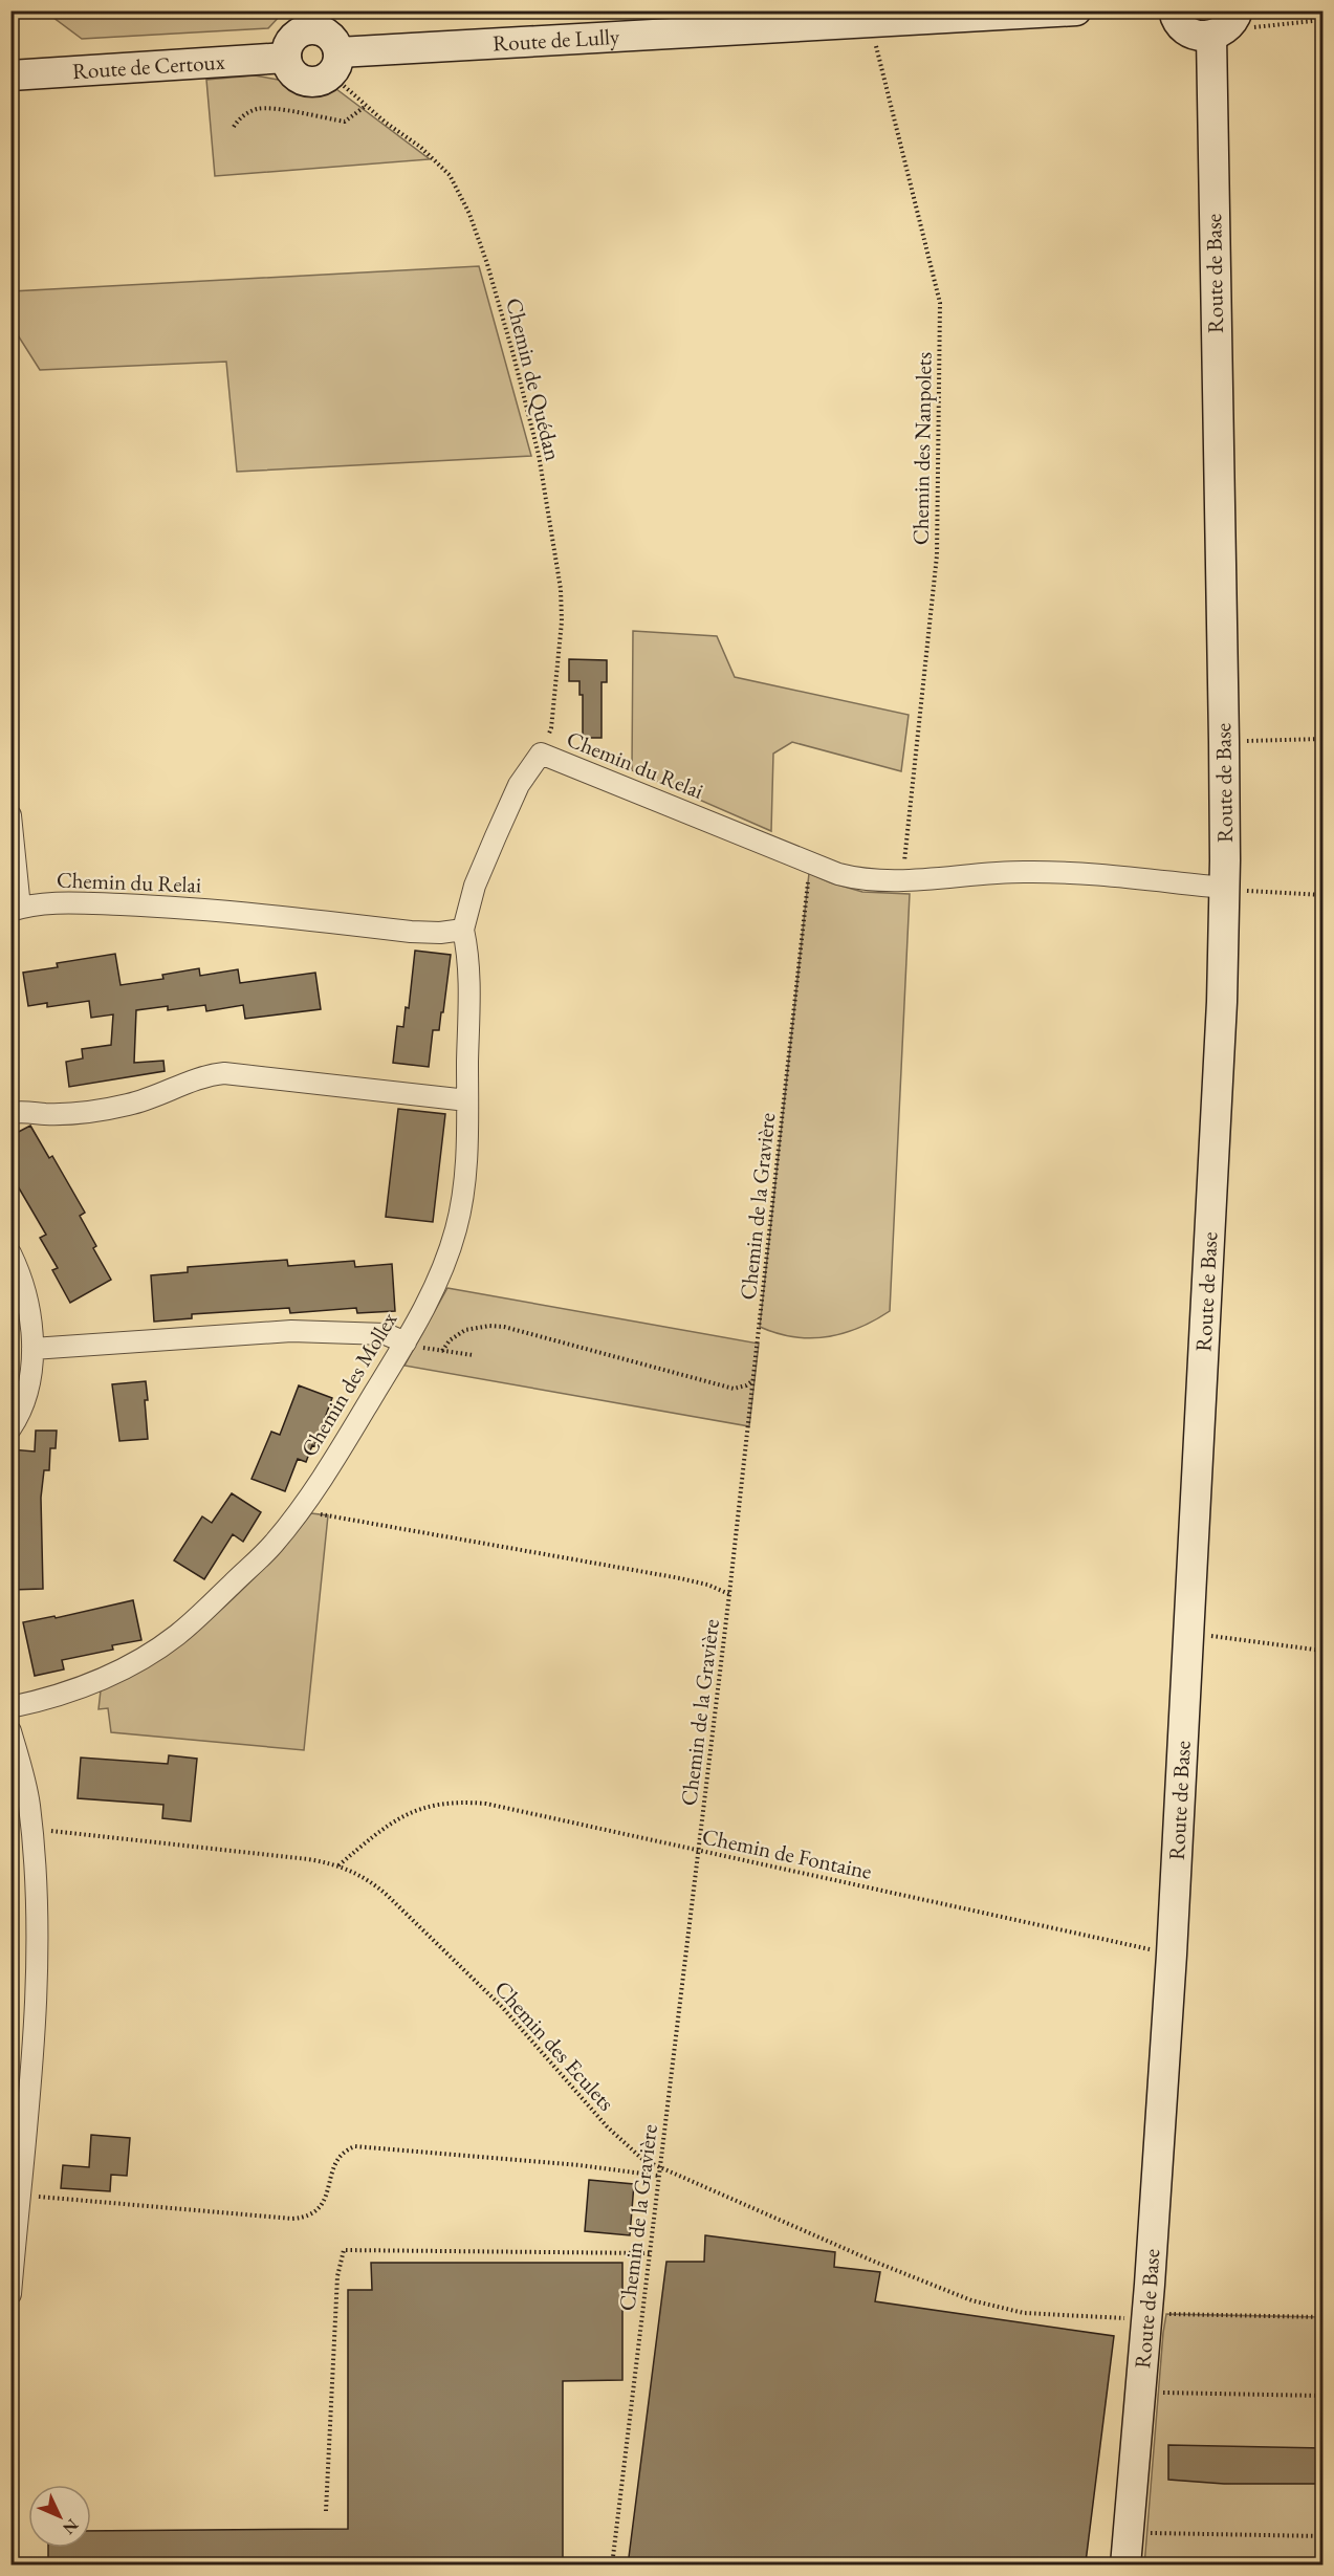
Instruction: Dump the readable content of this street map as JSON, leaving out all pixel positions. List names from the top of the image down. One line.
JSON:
{"streets":{"main road":["Route de Lully","Route de Certoux","Route de Base"],"street":["Chemin du Relai","Chemin des Mollex"],"path":["Chemin de Quédan","Chemin des Nanpolets","Chemin de la Gravière","Chemin de Fontaine","Chemin des Eculets"]},"crossings":[["Route de Lully","Route de Certoux"],["Route de Lully","Chemin de Quédan"],["Route de Lully","Chemin des Nanpolets"],["Route de Certoux","Chemin de Quédan"],["Route de Base","Chemin du Relai"],["Route de Base","Chemin de Fontaine"],["Route de Base","Chemin des Eculets"],["Chemin de Quédan","Chemin du Relai"],["Chemin des Nanpolets","Chemin du Relai"],["Chemin du Relai","Chemin de la Gravière"],["Chemin du Relai","Chemin des Mollex"],["Chemin de la Gravière","Chemin de Fontaine"],["Chemin de la Gravière","Chemin des Eculets"],["Chemin de Fontaine","Chemin des Eculets"]],"north":"bottom right"}
